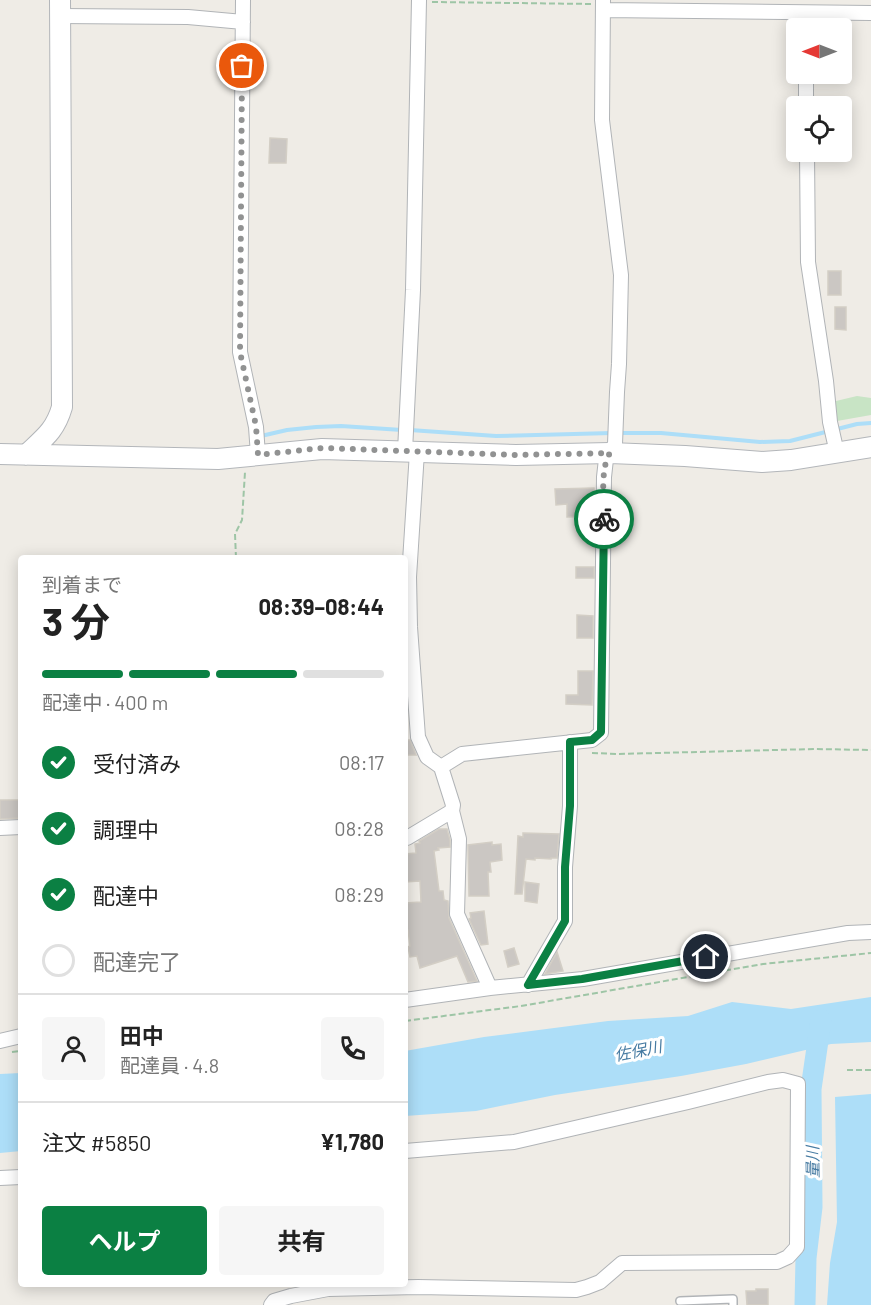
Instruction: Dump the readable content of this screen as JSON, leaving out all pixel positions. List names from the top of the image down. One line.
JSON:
{"water":["佐保川","量川"],"north":"left","page":{"heading":["3 分","到着まで","08:39–08:44"],"panel":["田中","配達員 · 4.8","注文 #5850","¥1,780"],"bar":"配達中 · 400 m","list":[["受付済み","08:17"],["調理中","08:28"],["配達中","08:29"],"配達完了"],"buttons":["ヘルプ","共有"]}}
